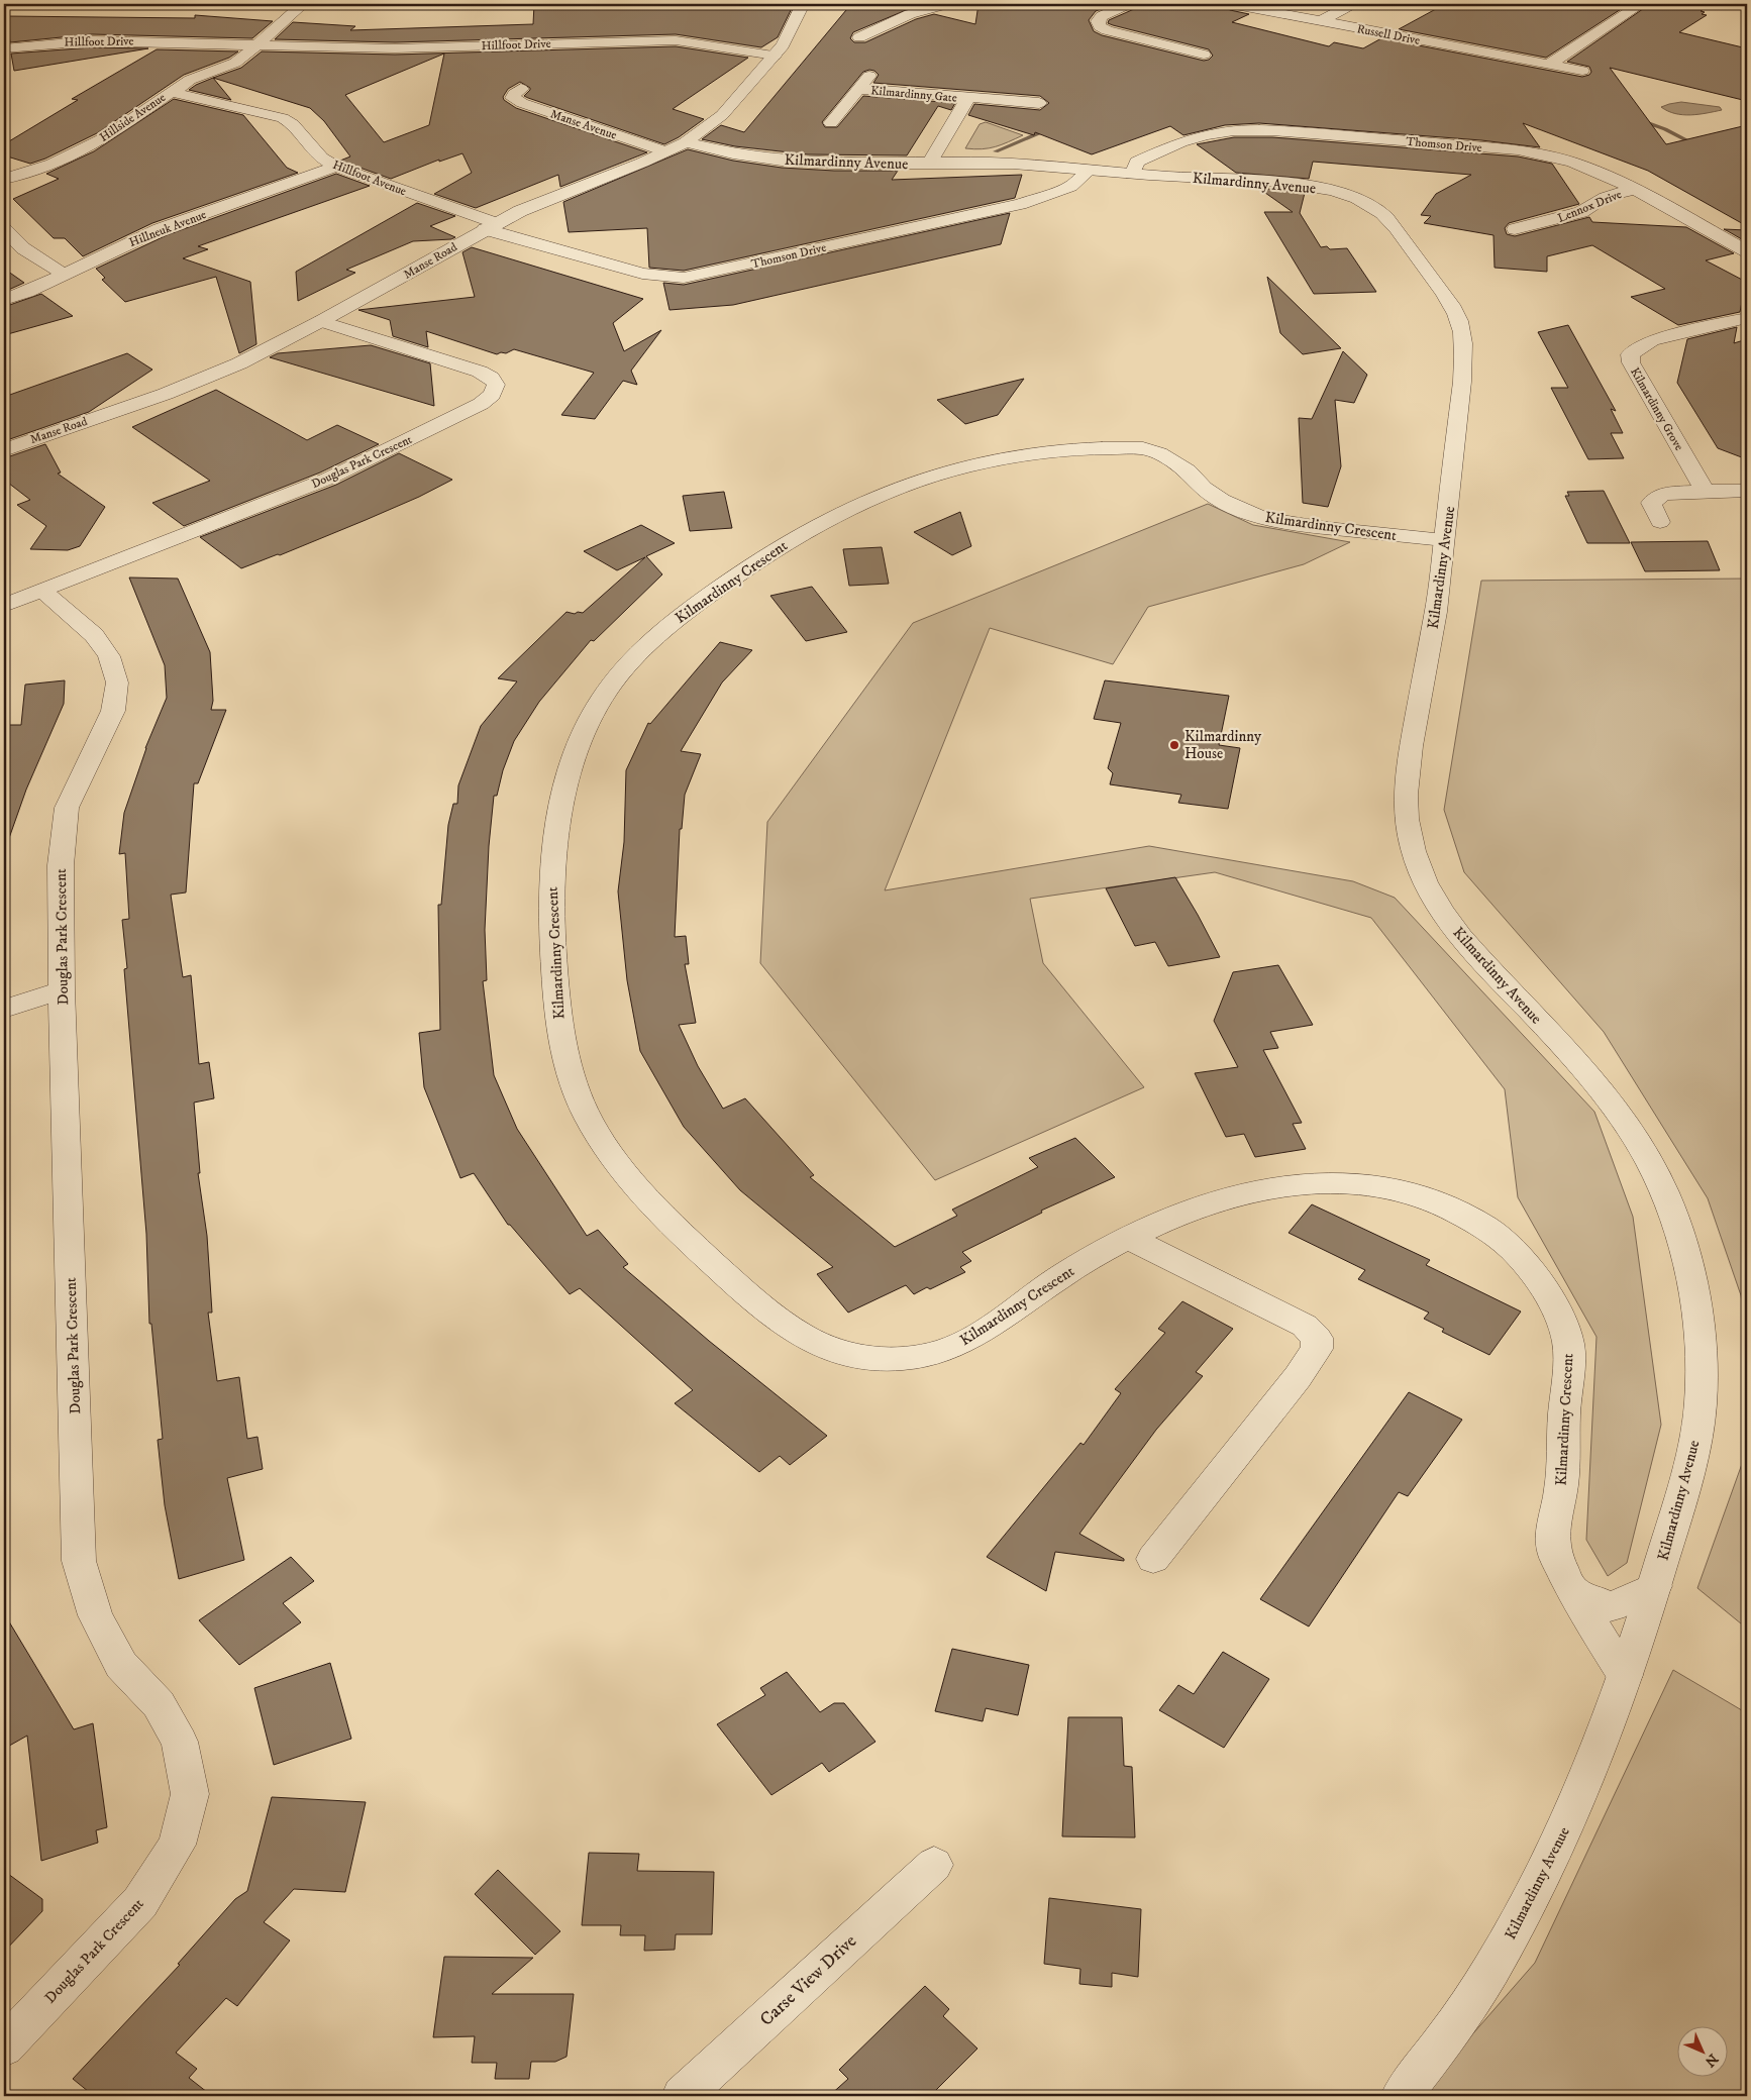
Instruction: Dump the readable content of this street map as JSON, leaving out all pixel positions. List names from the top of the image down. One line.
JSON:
{"streets":{"street":["Russell Drive","Hillfoot Drive","Kilmardinny Gate","Hillside Avenue","Manse Avenue","Thomson Drive","Kilmardinny Avenue","Hillfoot Avenue","Lennox Drive","Hillneuk Avenue","Manse Road","Kilmardinny Grove","Douglas Park Crescent","Kilmardinny Crescent","Carse View Drive"]},"crossings":[["Hillfoot Drive","Hillside Avenue"],["Hillfoot Drive","Manse Road"],["Kilmardinny Gate","Kilmardinny Avenue"],["Hillside Avenue","Hillfoot Avenue"],["Manse Avenue","Kilmardinny Avenue"],["Manse Avenue","Manse Road"],["Thomson Drive","Kilmardinny Avenue"],["Thomson Drive","Hillfoot Avenue"],["Thomson Drive","Lennox Drive"],["Thomson Drive","Manse Road"],["Kilmardinny Avenue","Manse Road"],["Kilmardinny Avenue","Kilmardinny Crescent"],["Hillfoot Avenue","Hillneuk Avenue"],["Hillfoot Avenue","Manse Road"],["Manse Road","Douglas Park Crescent"]],"places":["Kilmardinny House"],"north":"bottom right"}
